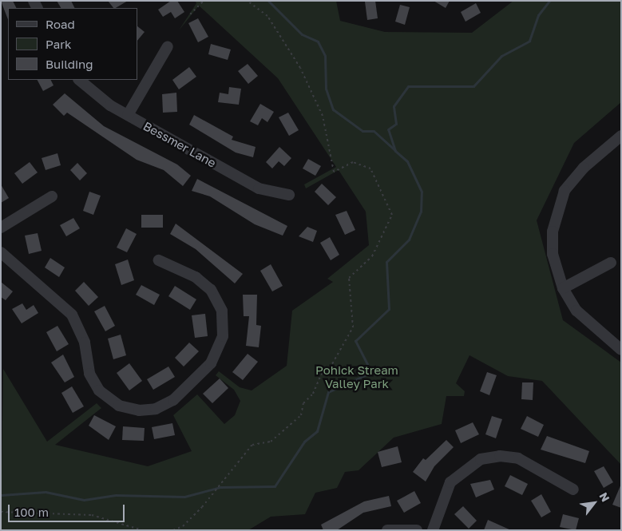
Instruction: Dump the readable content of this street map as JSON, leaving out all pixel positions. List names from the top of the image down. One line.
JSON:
{"streets":{"street":["Bessmer Lane"]},"parks":["Pohick Stream Valley Park"],"legend":["Road","Park","Building"],"scale_bar":"100 m","north":"top right"}
